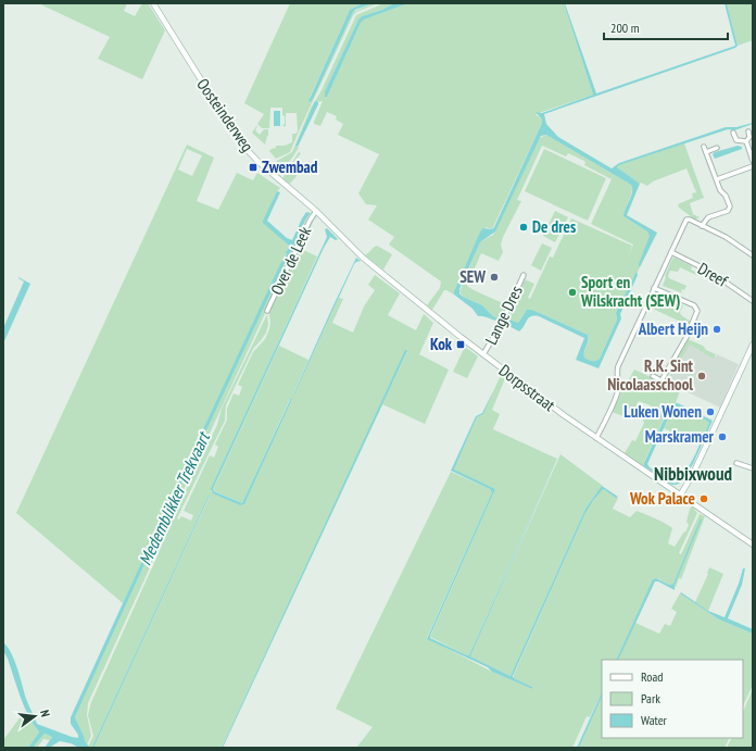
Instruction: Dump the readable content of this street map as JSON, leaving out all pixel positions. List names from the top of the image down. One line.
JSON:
{"streets":{"street":["Oosteinderweg","Over de Leek","Dreef","Lange Dres","Dorpsstraat"]},"crossings":[["Oosteinderweg","Over de Leek"],["Oosteinderweg","Dorpsstraat"],["Over de Leek","Dorpsstraat"],["Lange Dres","Dorpsstraat"]],"districts":["Nibbixwoud"],"water":["Medemblikker Trekvaart"],"places":{"transit":["Zwembad","Kok"],"other":["De dres","SEW","Sport en Wilskracht (SEW)","Albert Heijn","R.K. Sint Nicolaasschool","Luken Wonen","Marskramer","Wok Palace"]},"legend":["Road","Park","Water"],"scale_bar":"200 m","north":"right"}
